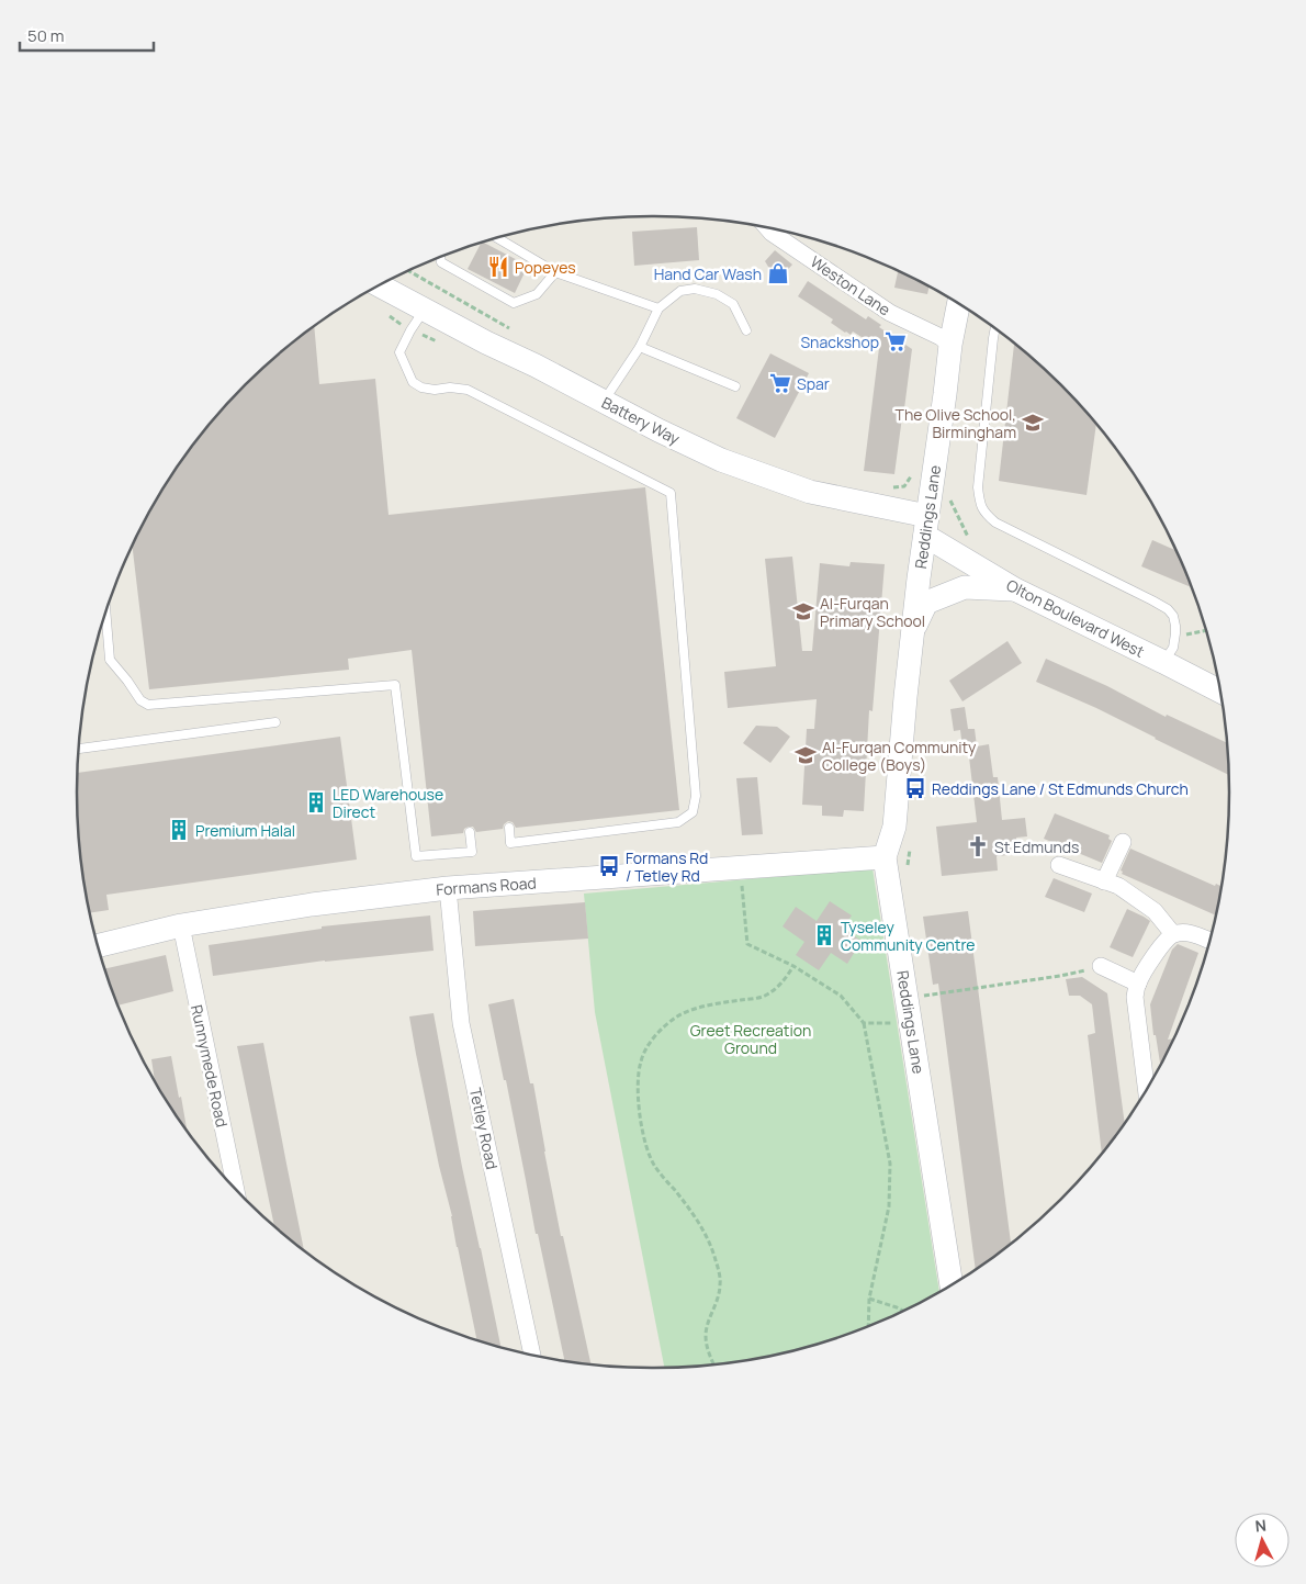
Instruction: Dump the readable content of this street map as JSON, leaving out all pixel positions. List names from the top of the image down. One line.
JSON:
{"streets":{"street":["Weston Lane","Battery Way","Reddings Lane","Olton Boulevard West","Formans Road","Runnymede Road","Tetley Road"]},"crossings":[["Weston Lane","Reddings Lane"],["Battery Way","Reddings Lane"],["Battery Way","Olton Boulevard West"],["Reddings Lane","Olton Boulevard West"],["Reddings Lane","Formans Road"],["Formans Road","Runnymede Road"],["Formans Road","Tetley Road"]],"parks":["Greet Recreation Ground"],"places":{"restaurant":["Popeyes"],"shop":["Hand Car Wash"],"supermarket":["Snackshop","Spar"],"school or university":["The Olive School, Birmingham","Al-Furqan Primary School","Al-Furqan Community College (Boys)"],"bus stop":["Reddings Lane / St Edmunds Church","Formans Rd / Tetley Rd"],"building":["LED Warehouse Direct","Premium Halal","Tyseley Community Centre"],"church":["St Edmunds"]},"scale_bar":"50 m","north":"top"}
